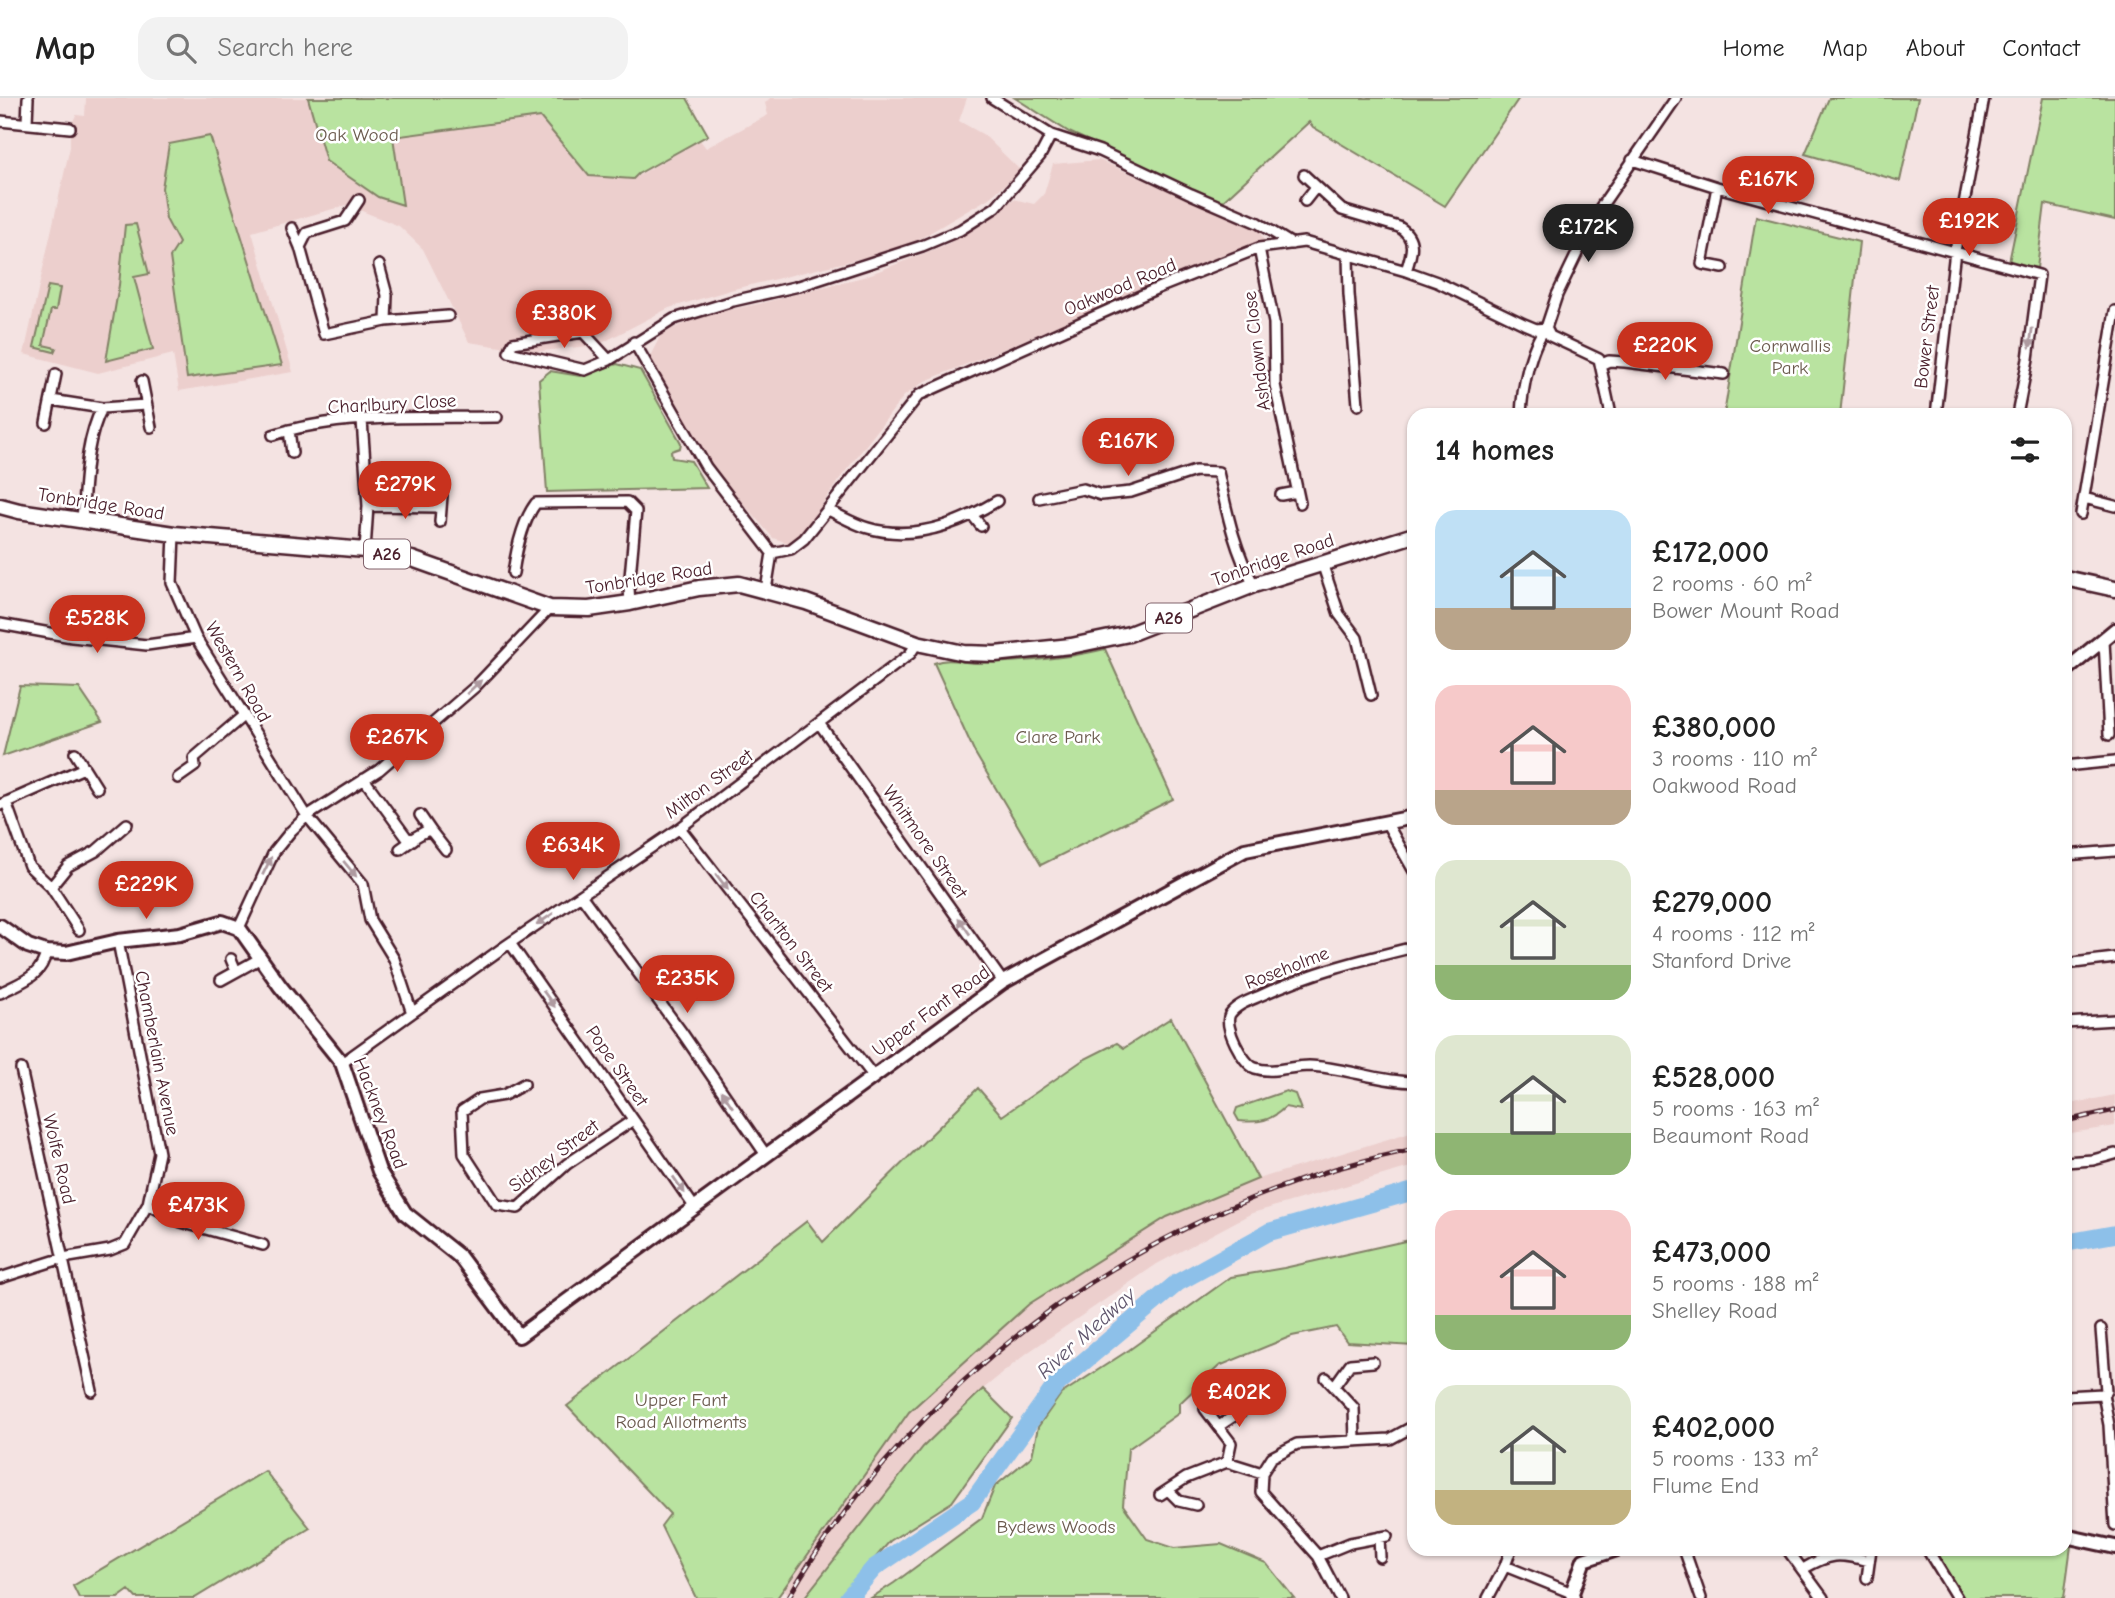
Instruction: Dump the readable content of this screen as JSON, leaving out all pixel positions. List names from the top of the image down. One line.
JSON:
{"streets":{"main road":["Tonbridge Road","A26"],"street":["Oakwood Road","Bower Street","Ashdown Close","Charlbury Close","Western Road","Milton Street","Whitmore Street","Charlton Street","Roseholme","Upper Fant Road","Chamberlain Avenue","Pope Street","Hackney Road","Sidney Street","Wolfe Road"]},"crossings":[["Oakwood Road","Ashdown Close"],["Tonbridge Road","Western Road"],["Tonbridge Road","Milton Street"],["Western Road","Milton Street"],["Milton Street","Whitmore Street"],["Milton Street","Charlton Street"],["Milton Street","Pope Street"],["Milton Street","Hackney Road"],["Whitmore Street","Upper Fant Road"],["Charlton Street","Upper Fant Road"],["Upper Fant Road","Pope Street"],["Upper Fant Road","Hackney Road"],["Chamberlain Avenue","Wolfe Road"],["Pope Street","Sidney Street"]],"one_way":["Whitmore Street","Charlton Street","Pope Street"],"water":["River Medway"],"parks":["Oak Wood","Cornwallis Park","Clare Park","Upper Fant Road Allotments","Bydews Woods"],"page":{"header":"Map","search":"Search here","nav":["Home","Map","About","Contact"],"price":["£167K","£192K","£172K","£380K","£220K","£167K","£279K","£528K","£267K","£634K","£229K","£235K","£473K","£402K"],"heading":"14 homes","list":[{"name":"£172,000","note":"2 rooms · 60 m² · Bower Mount Road"},{"name":"£380,000","note":"3 rooms · 110 m² · Oakwood Road"},{"name":"£279,000","note":"4 rooms · 112 m² · Stanford Drive"},{"name":"£528,000","note":"5 rooms · 163 m² · Beaumont Road"},{"name":"£473,000","note":"5 rooms · 188 m² · Shelley Road"},{"name":"£402,000","note":"5 rooms · 133 m² · Flume End"}]}}
